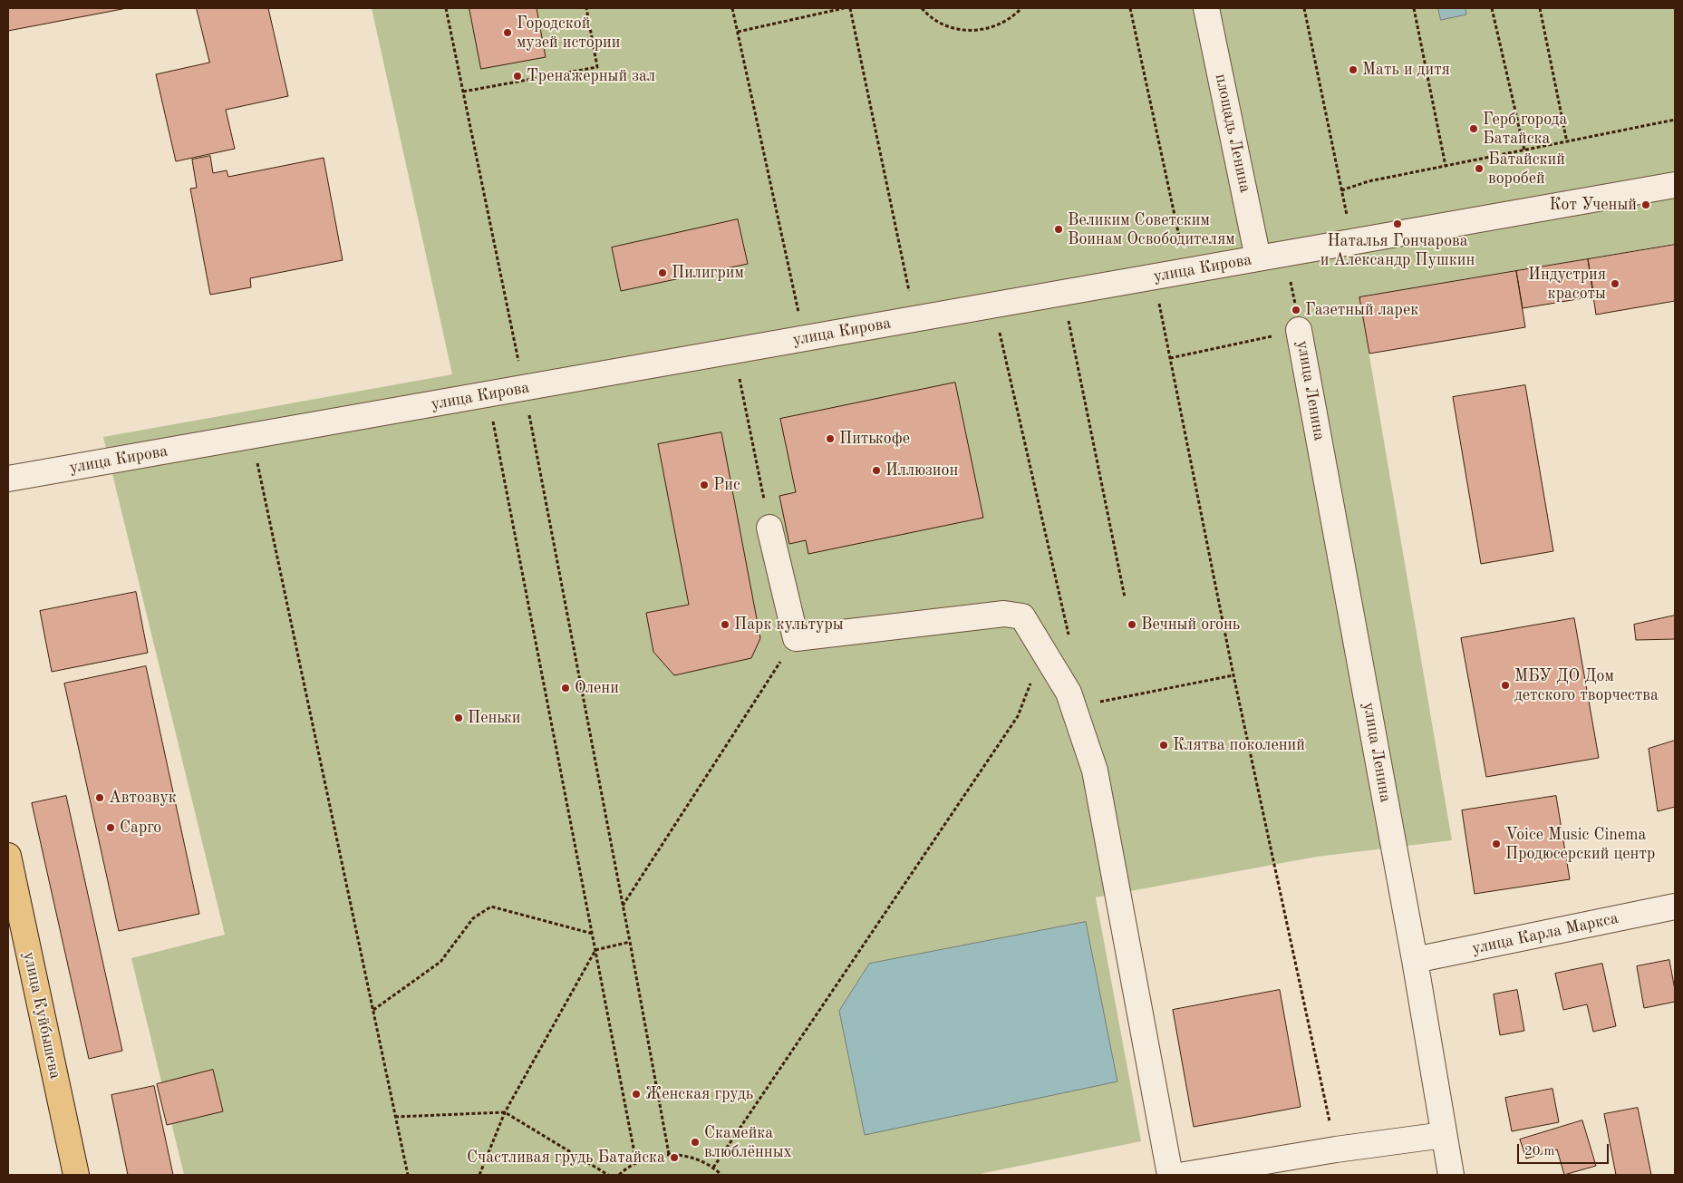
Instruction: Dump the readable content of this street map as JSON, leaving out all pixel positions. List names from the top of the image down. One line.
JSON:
{"streets":{"main road":["улица Куйбышева"],"street":["площадь Ленина","улица Кирова","улица Ленина","улица Карла Маркса"]},"crossings":[["площадь Ленина","улица Кирова"],["улица Ленина","улица Карла Маркса"]],"places":["Городской музей истории","Мать и дитя","Тренажерный зал","Герб города Батайска","Батайский воробей","Кот Ученый","Наталья Гончарова и Александр Пушкин","Великим Советским Воинам Освободителям","Пилигрим","Индустрия красоты","Газетный ларек","Питькофе","Иллюзион","Рис","Парк культуры","Вечный огонь","МБУ ДО Дом детского творчества","Олени","Пеньки","Клятва поколений","Автозвук","Сарго","Voice Music Cinema Продюсерский центр","Женская грудь","Скамейка влюблённых","Счастливая грудь Батайска"],"scale_bar":"20 m"}
